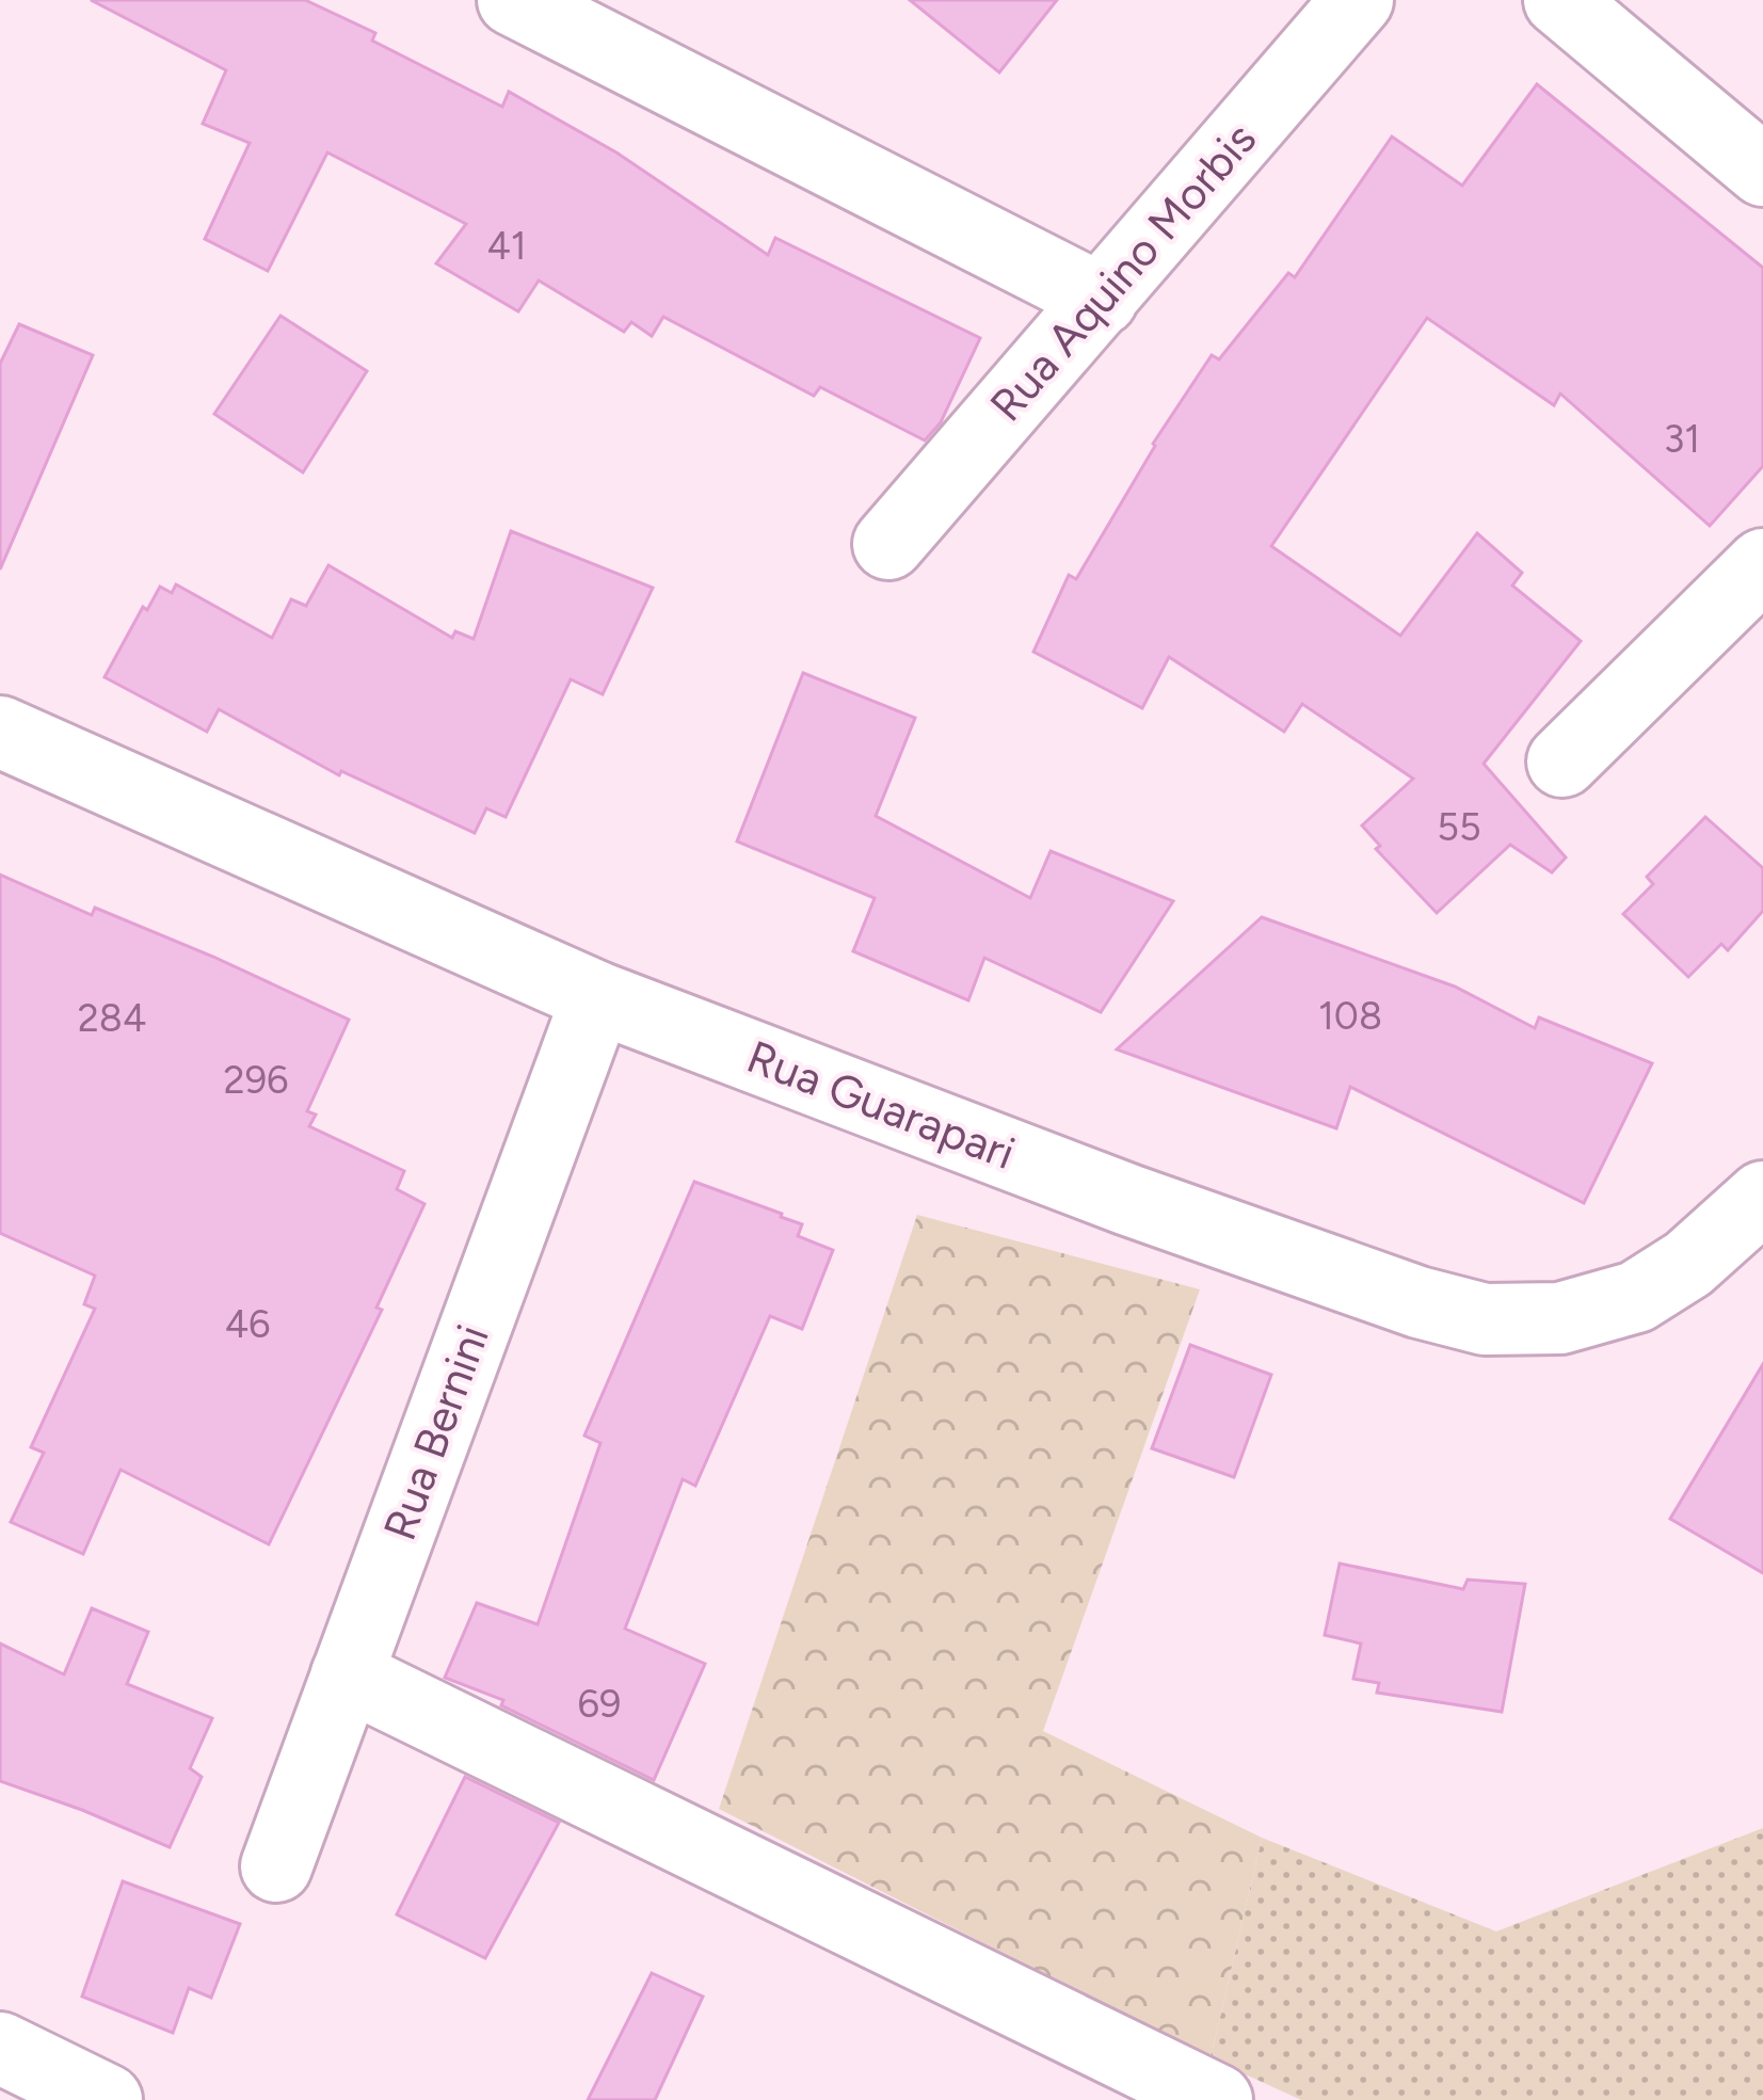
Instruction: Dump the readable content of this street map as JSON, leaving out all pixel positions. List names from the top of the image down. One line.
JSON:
{"streets":{"street":["Rua Aquino Morbis","Rua Guarapari","Rua Bernini"]},"crossings":[["Rua Guarapari","Rua Bernini"]],"house_numbers":["41","31","55","108","284","296","46","69"]}
